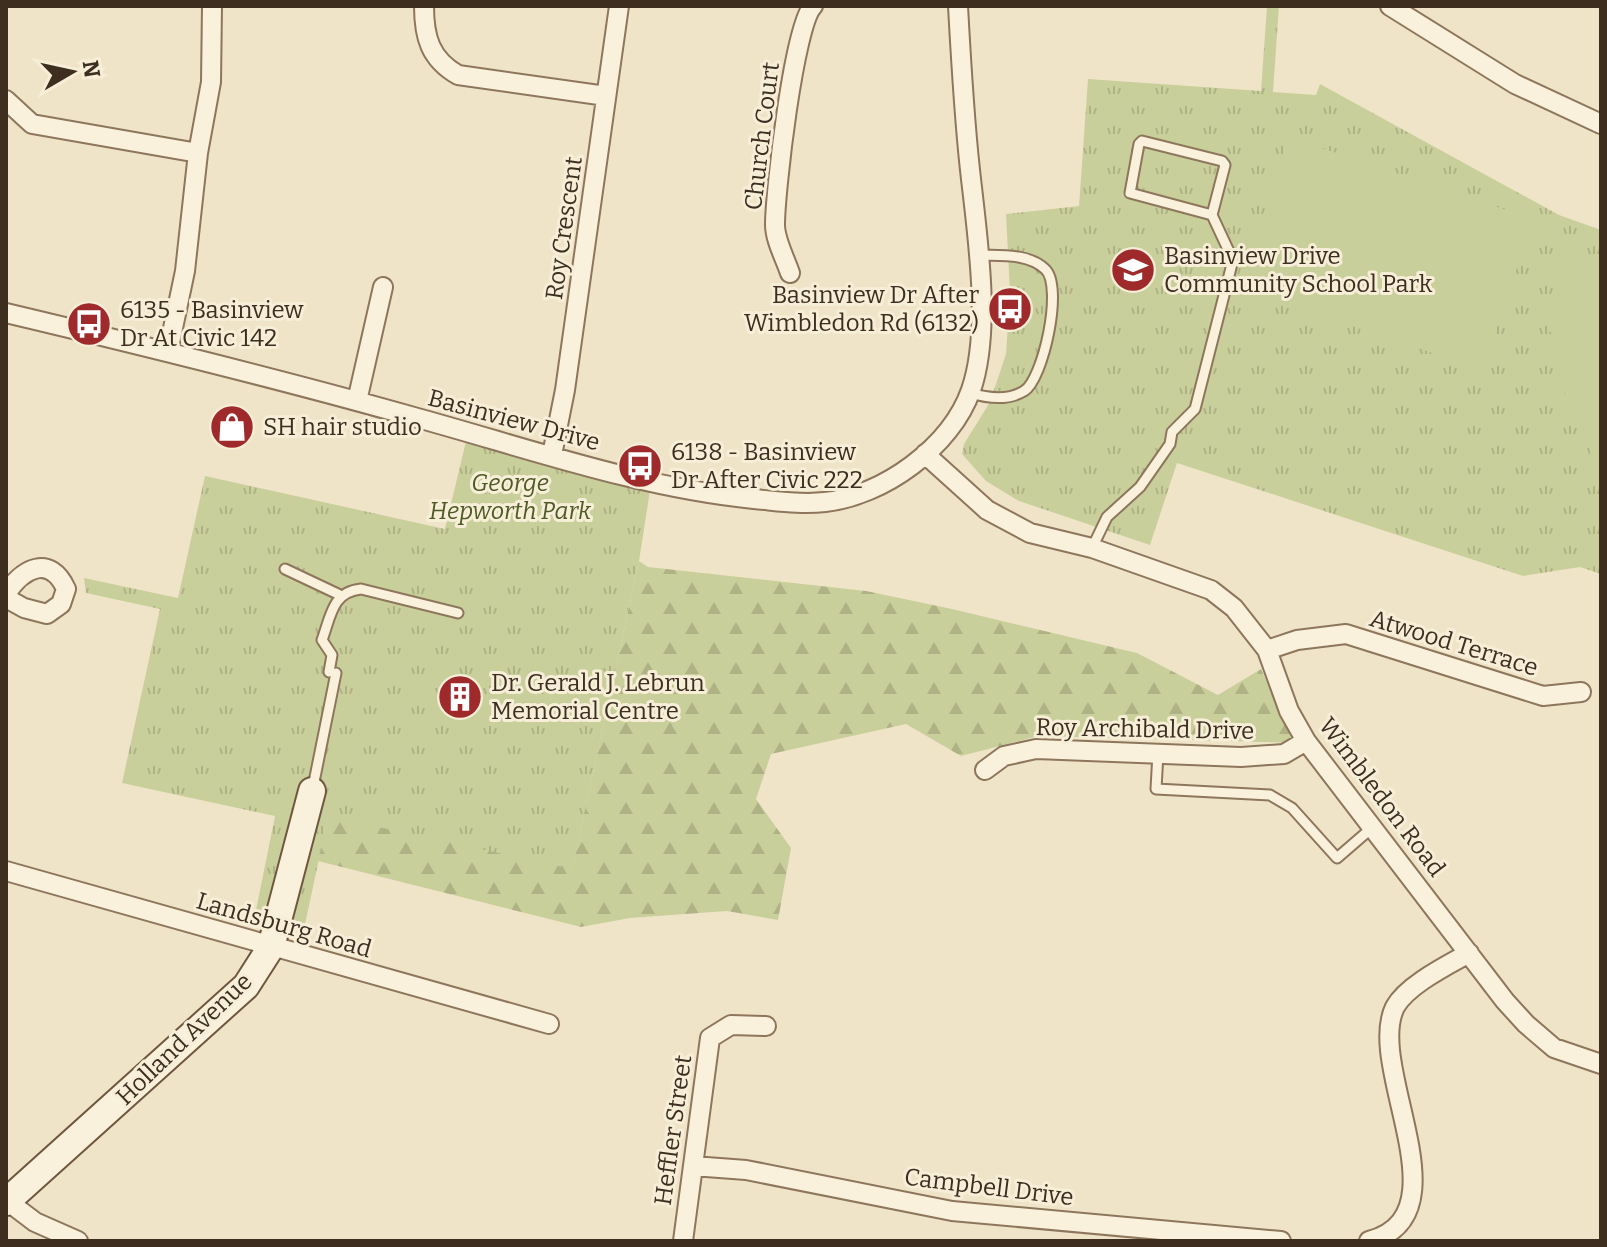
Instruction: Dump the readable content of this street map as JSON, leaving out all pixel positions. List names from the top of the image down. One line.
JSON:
{"streets":{"street":["Church Court","Roy Crescent","Basinview Drive","Atwood Terrace","Roy Archibald Drive","Wimbledon Road","Landsburg Road","Holland Avenue","Heffler Street","Campbell Drive"]},"crossings":[["Roy Crescent","Basinview Drive"],["Basinview Drive","Wimbledon Road"],["Atwood Terrace","Wimbledon Road"],["Roy Archibald Drive","Wimbledon Road"],["Landsburg Road","Holland Avenue"],["Heffler Street","Campbell Drive"]],"parks":["George Hepworth Park"],"places":{"school or university":["Basinview Drive Community School Park"],"bus stop":["Basinview Dr After Wimbledon Rd (6132)","6135 - Basinview Dr At Civic 142","6138 - Basinview Dr After Civic 222"],"shop":["SH hair studio"],"building":["Dr. Gerald J. Lebrun Memorial Centre"]},"north":"right"}
